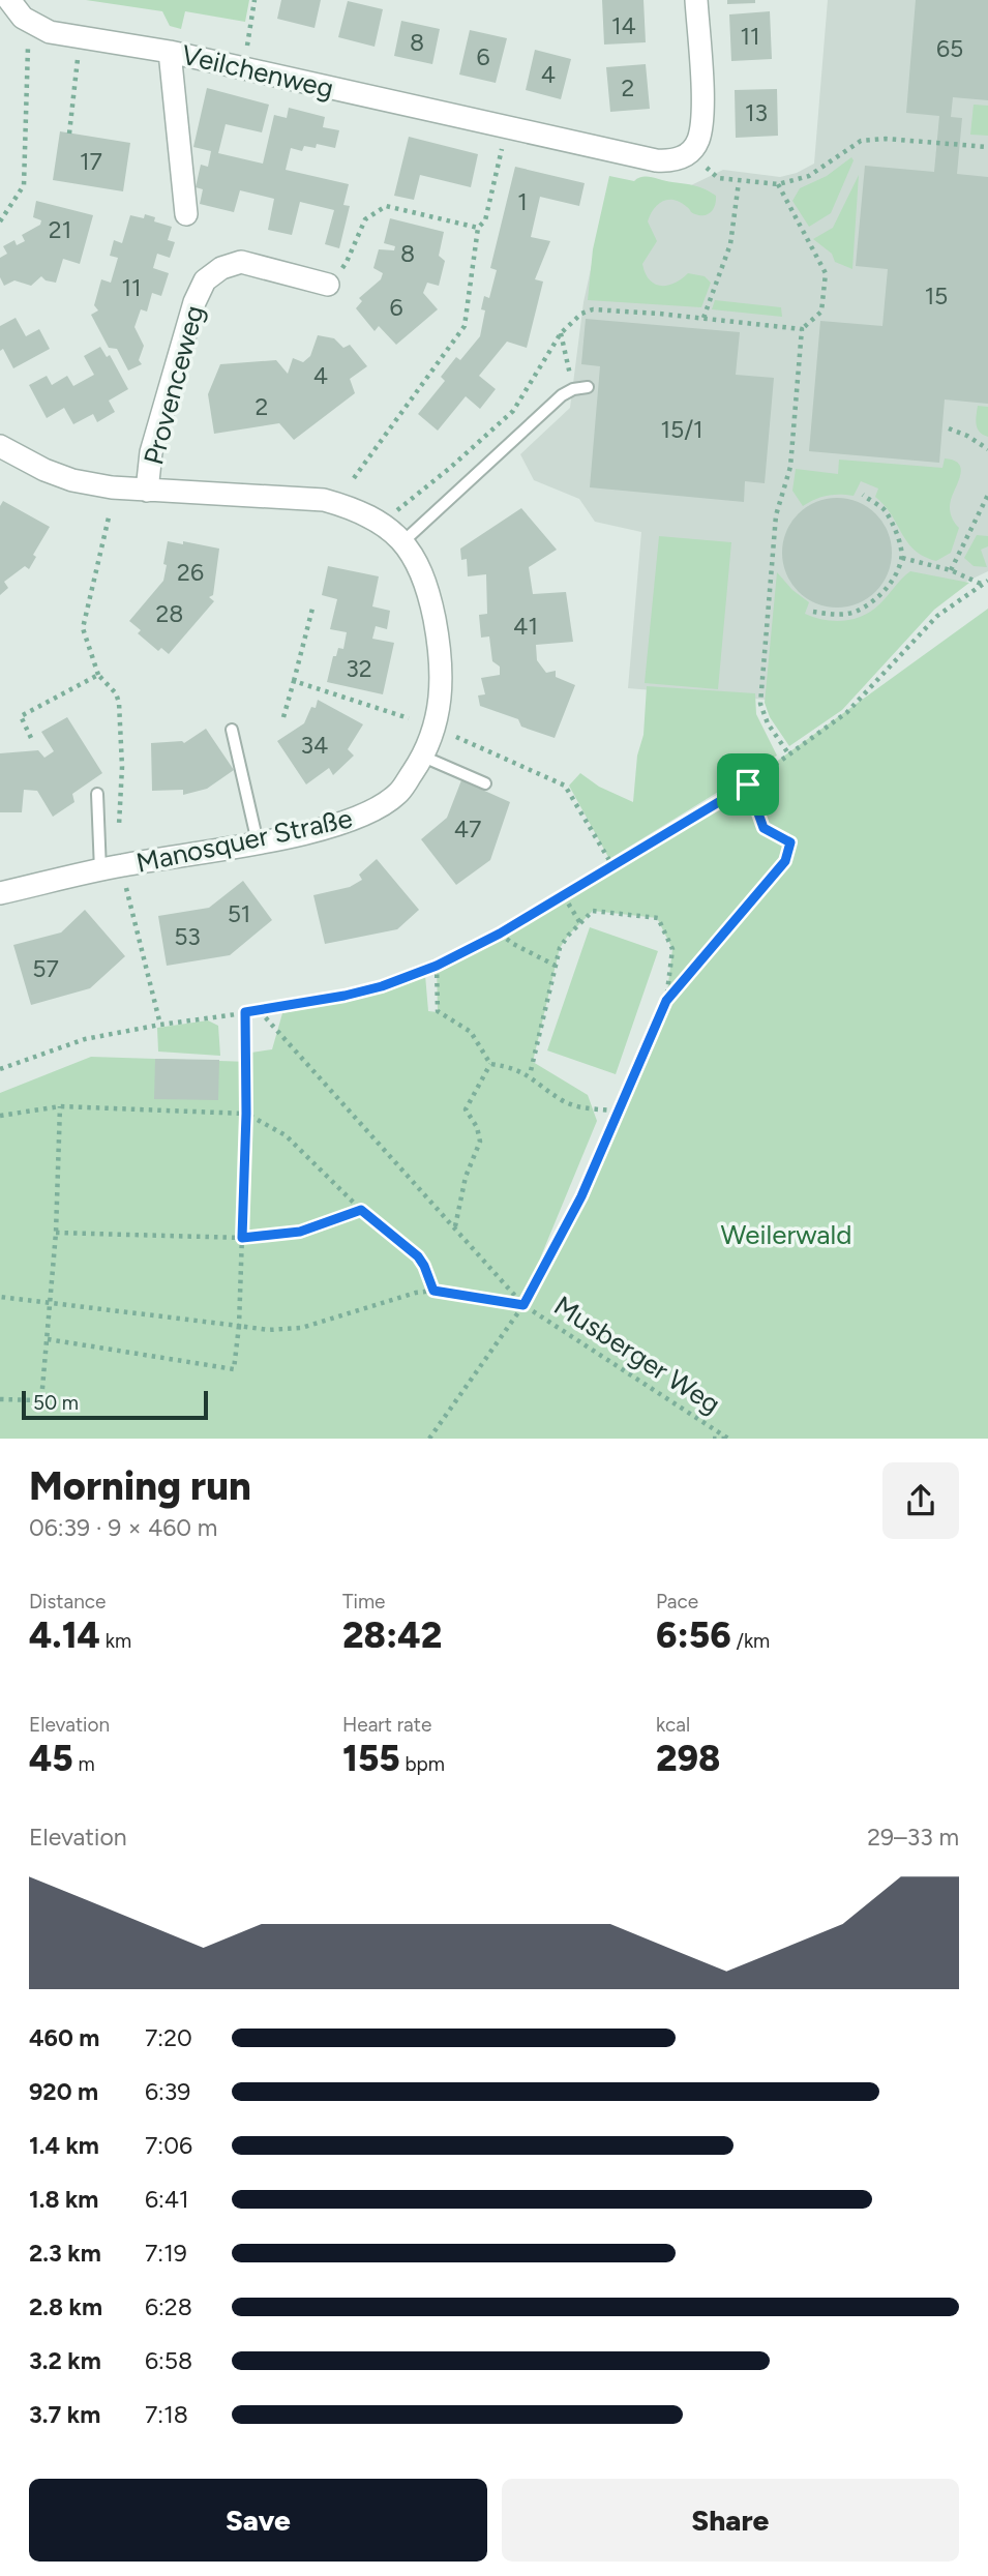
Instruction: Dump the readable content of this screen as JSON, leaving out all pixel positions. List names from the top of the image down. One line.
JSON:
{"streets":{"street":["Veilchenweg","Provenceweg","Manosquer Straße"],"path":["Musberger Weg"]},"crossings":[["Provenceweg","Manosquer Straße"]],"parks":["Weilerwald"],"house_numbers":["14","11","8","65","6","4","2","13","17","1","21","8","11","15","6","4","2","15/1","26","28","41","32","34","47","51","53","57"],"scale_bar":"50 m","page":{"scale":"50 m","heading":["Morning run","06:39 · 9 × 460 m"],"stats":[["Distance","4.14 km"],["Time","28:42"],["Pace","6:56 /km"],["Elevation","45 m"],["Heart rate","155 bpm"],["kcal","298"]],"chart":["Elevation","29–33 m"],"list":[{"name":"460 m","note":"7:20"},{"name":"920 m","note":"6:39"},{"name":"1.4 km","note":"7:06"},{"name":"1.8 km","note":"6:41"},{"name":"2.3 km","note":"7:19"},{"name":"2.8 km","note":"6:28"},{"name":"3.2 km","note":"6:58"},{"name":"3.7 km","note":"7:18"}],"buttons":["Save","Share"]}}
